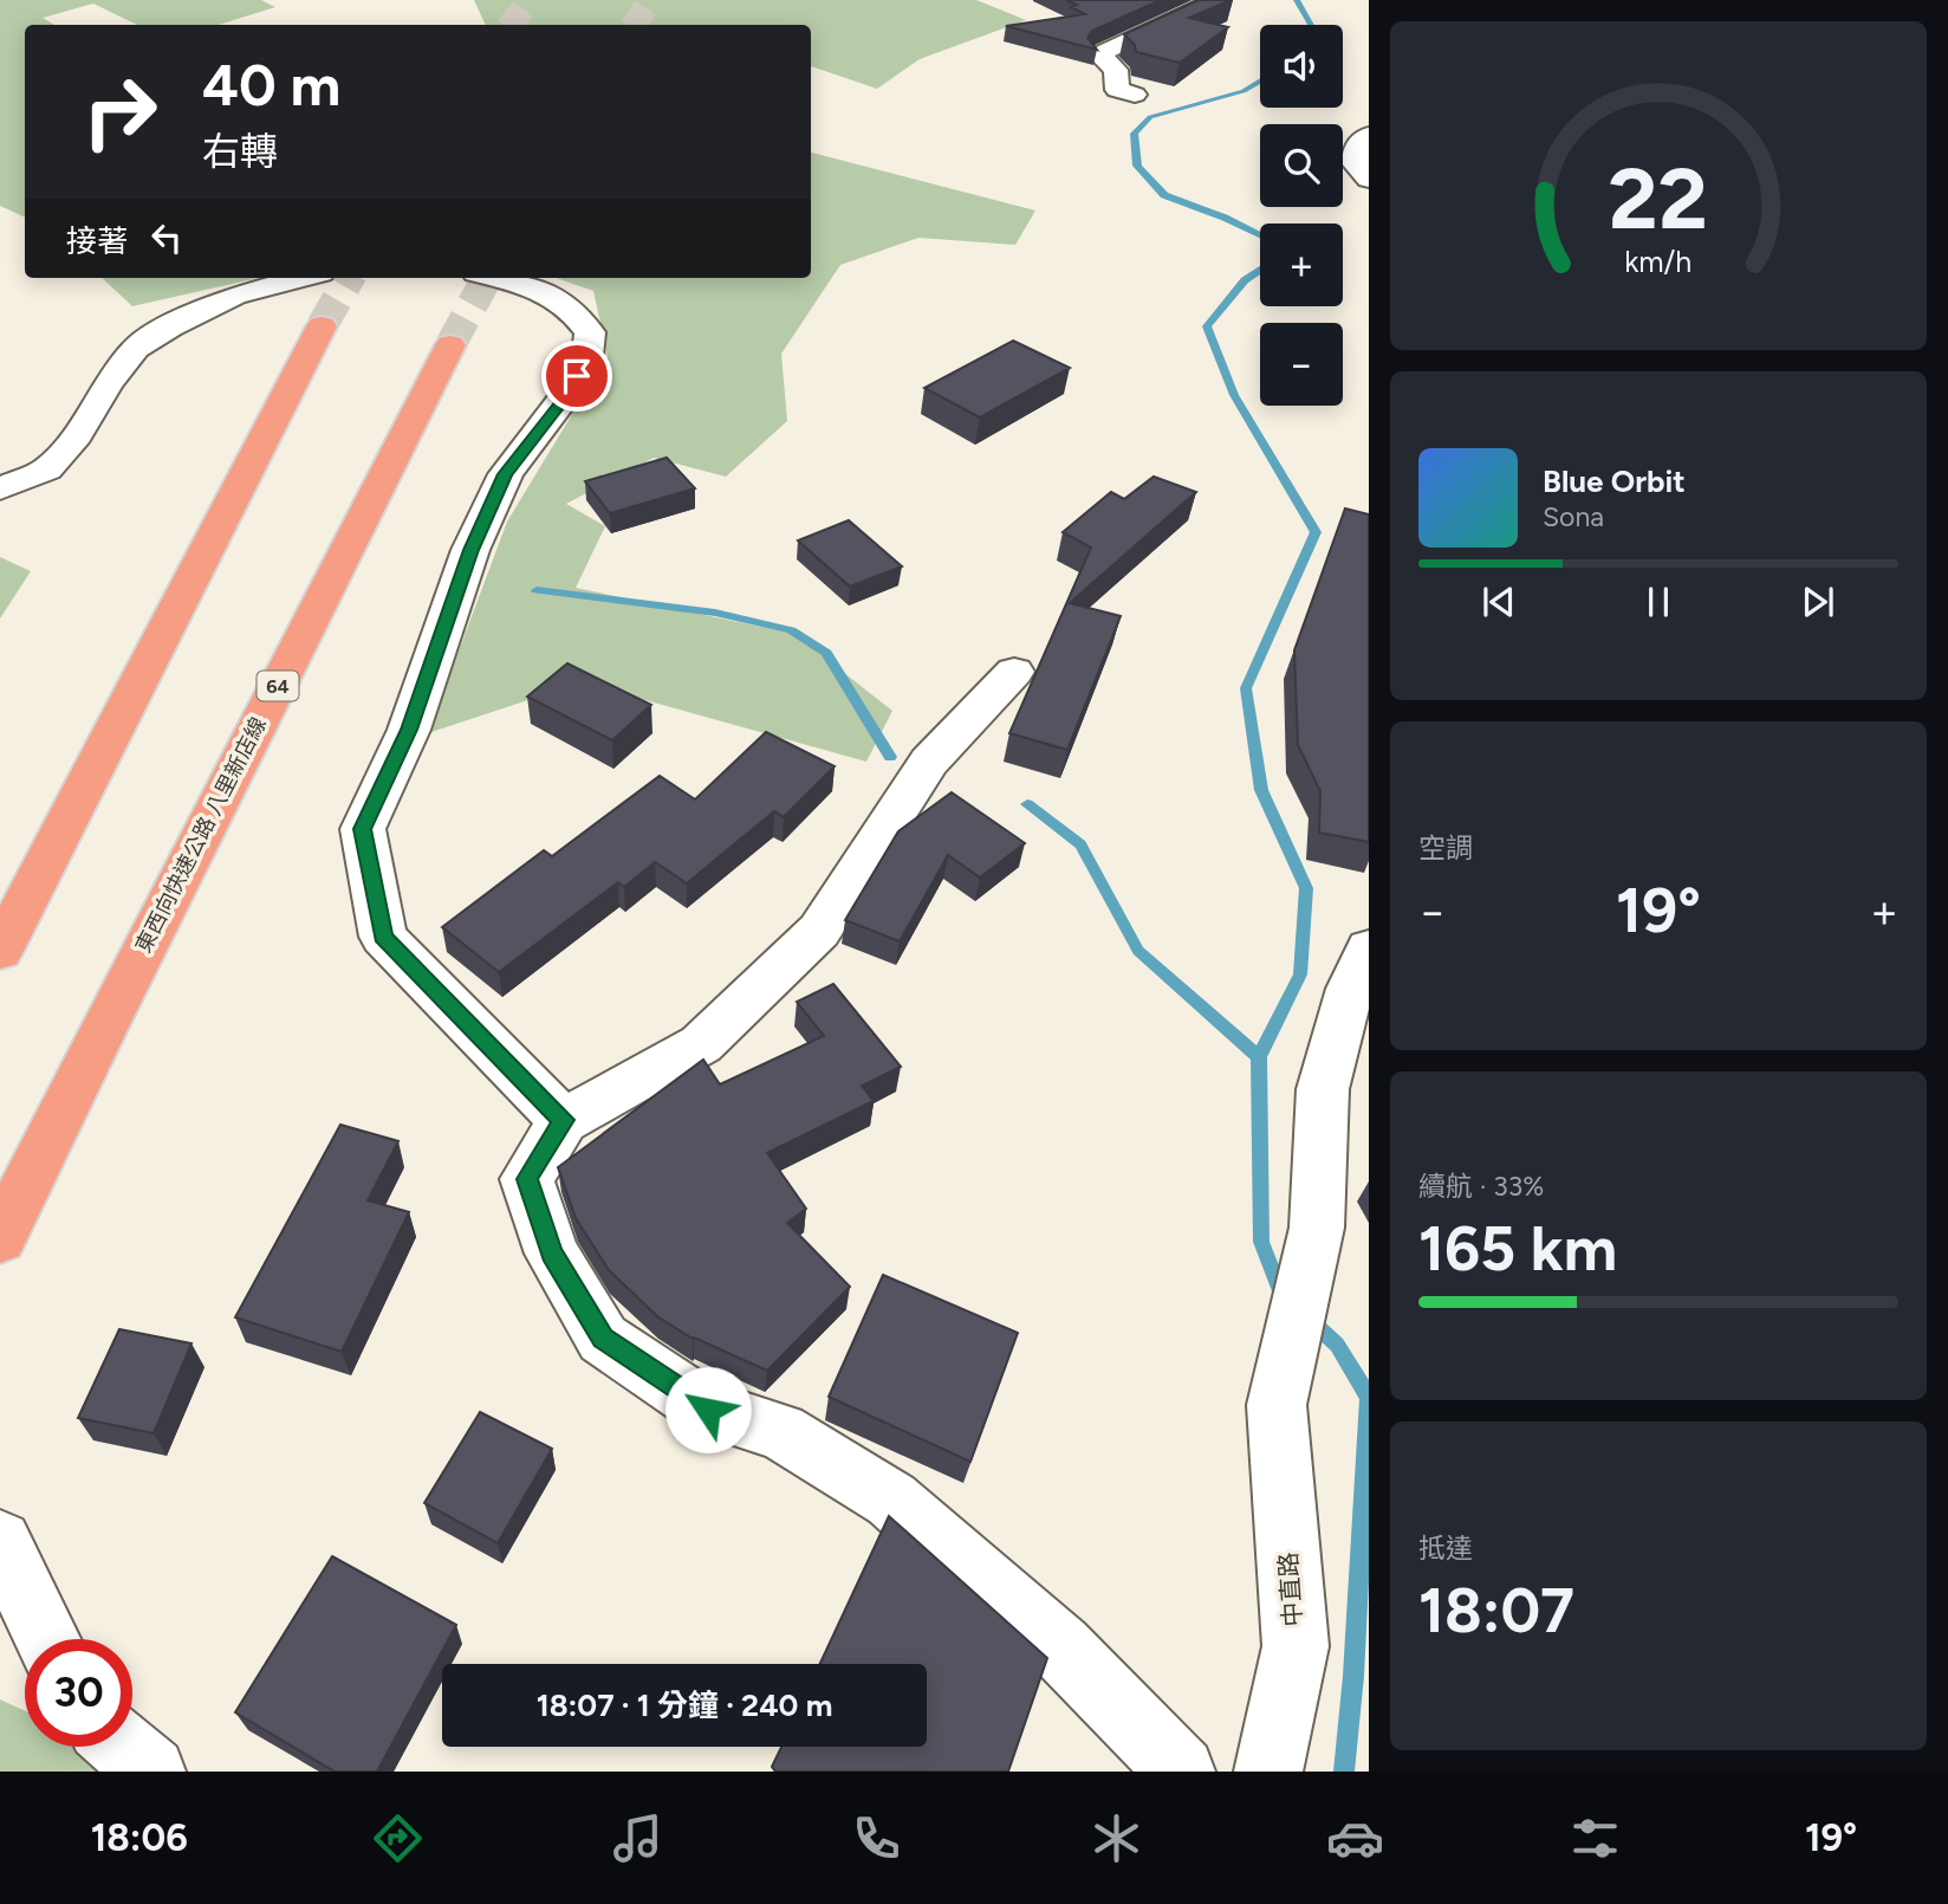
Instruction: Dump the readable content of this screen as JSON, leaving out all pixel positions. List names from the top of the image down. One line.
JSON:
{"streets":{"highway":["64","東西向快速公路 八里新店線"],"street":["中直路"]},"page":{"map_buttons":["+","−"],"turn":["40 m","右轉"],"then":"接著","song":["Blue Orbit","Sona"],"tile":["空調",["續航 · 33%","165 km"],["抵達","18:07"]],"heat":["−","19°","+"],"limit":"30","trip":"18:07 · 1 分鐘 · 240 m","tabs":["18:06","19°"],"gauge":["22","km/h"]}}
